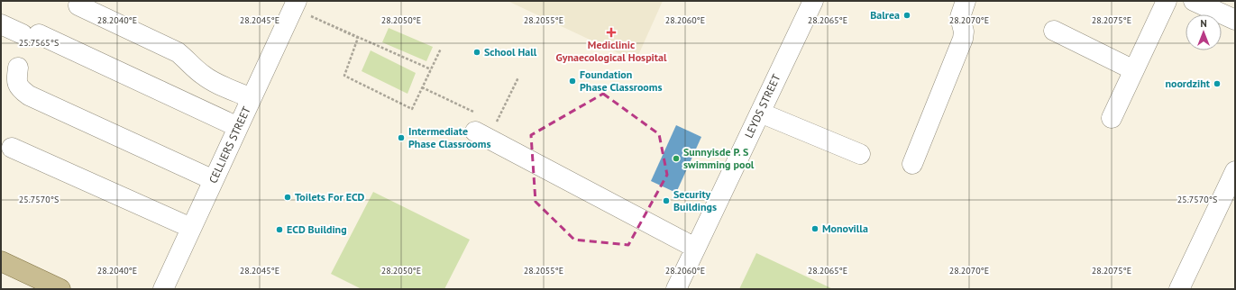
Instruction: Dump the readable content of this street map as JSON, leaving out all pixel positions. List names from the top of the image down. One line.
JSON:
{"streets":{"street":["LEYDS STREET","CELLIERS STREET"]},"places":{"other":["Balrea","School Hall","Foundation Phase Classrooms","noordziht","Intermediate Phase Classrooms","Sunnyisde P. S swimming pool","Toilets For ECD","Security Buildings","Monovilla","ECD Building"],"health":["Mediclinic Gynaecological Hospital"]},"north":"top","coordinates":["28.2040°E","28.2045°E","28.2050°E","28.2055°E","28.2060°E","28.2065°E","28.2070°E","28.2075°E","25.7565°S","25.7570°S"]}
